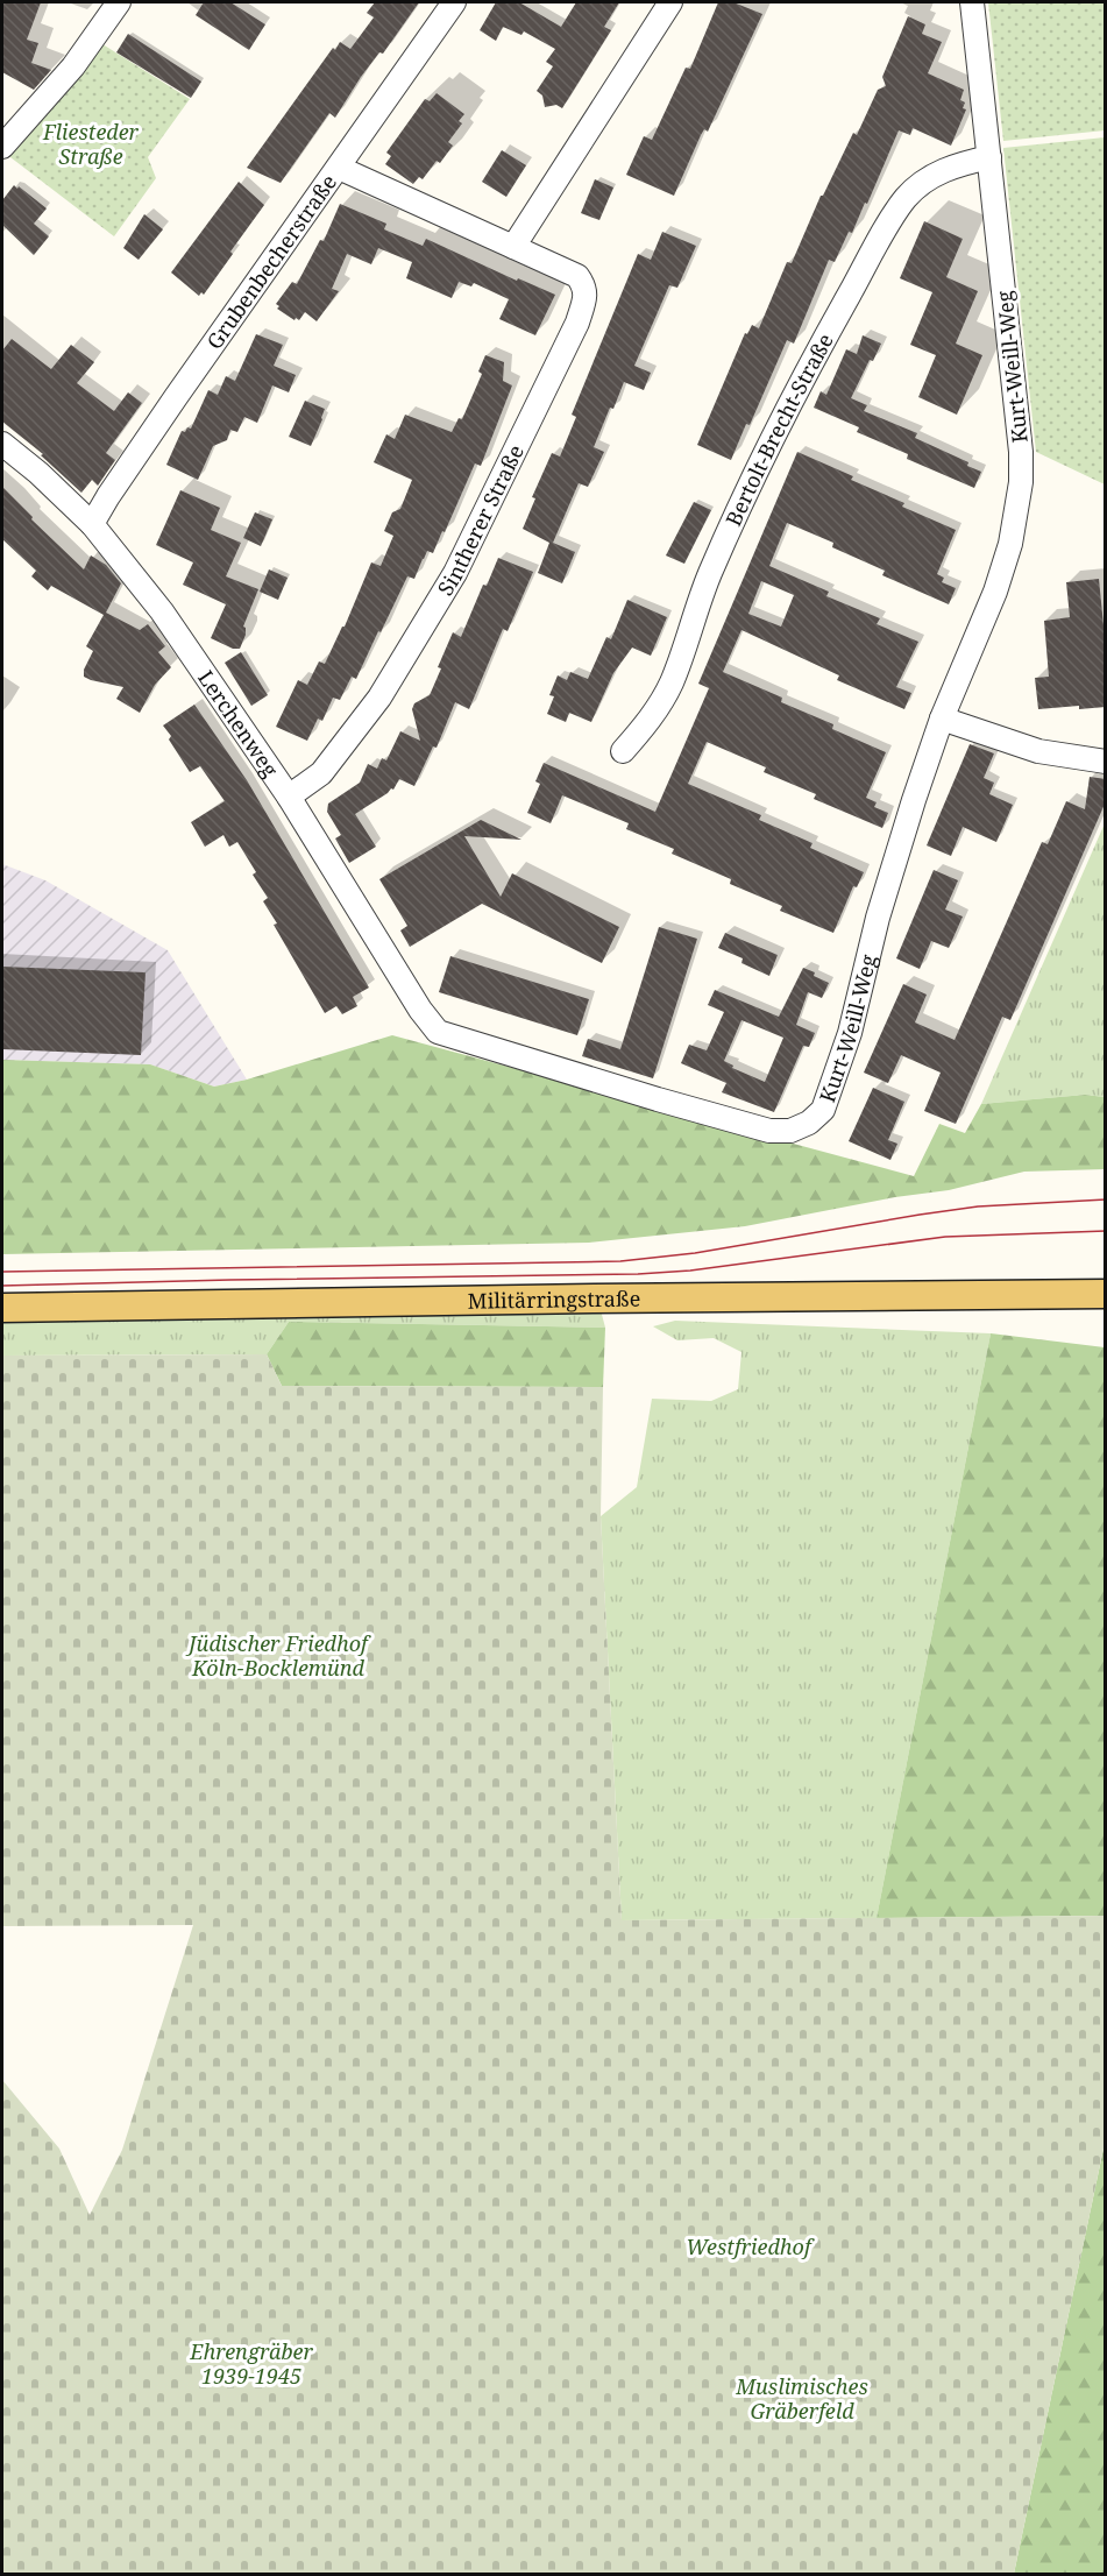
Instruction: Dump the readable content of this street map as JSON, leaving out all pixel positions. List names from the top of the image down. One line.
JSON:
{"streets":{"main road":["Militärringstraße"],"street":["Grubenbecherstraße","Kurt-Weill-Weg","Bertolt-Brecht-Straße","Sintherer Straße","Lerchenweg"]},"crossings":[["Grubenbecherstraße","Sintherer Straße"],["Grubenbecherstraße","Lerchenweg"],["Kurt-Weill-Weg","Bertolt-Brecht-Straße"],["Kurt-Weill-Weg","Lerchenweg"],["Sintherer Straße","Lerchenweg"]],"parks":["Fliesteder Straße","Jüdischer Friedhof Köln-Bocklemünd","Westfriedhof","Ehrengräber 1939-1945","Muslimisches Gräberfeld"]}
